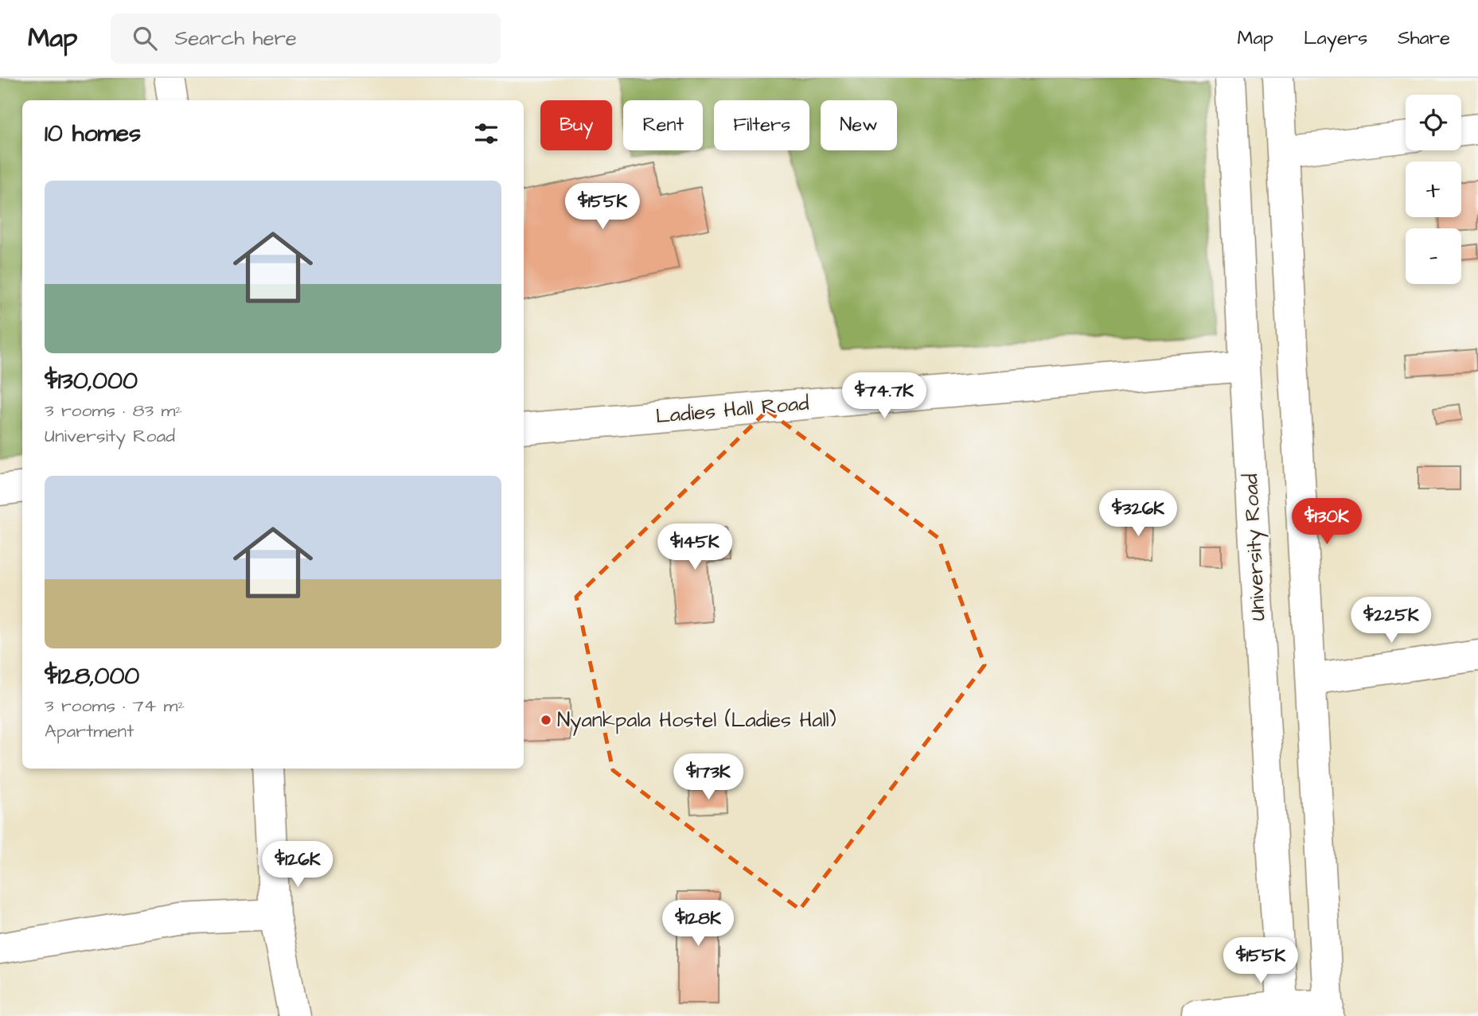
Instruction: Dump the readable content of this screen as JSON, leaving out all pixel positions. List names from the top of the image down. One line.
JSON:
{"streets":{"street":["Ladies Hall Road","University Road"]},"crossings":[["Ladies Hall Road","University Road"]],"places":["Nyankpala Hostel (Ladies Hall)"],"page":{"header":"Map","search":"Search here","nav":["Map","Layers","Share"],"map_buttons":["+","−"],"chip":["Buy","Rent","Filters","New"],"heading":"10 homes","list":[{"name":"$130,000","note":"3 rooms · 83 m² · University Road"},{"name":"$128,000","note":"3 rooms · 74 m² · Apartment"}],"price":["$155K","$74.7K","$326K","$130K","$145K","$225K","$173K","$126K","$128K","$155K"]}}
